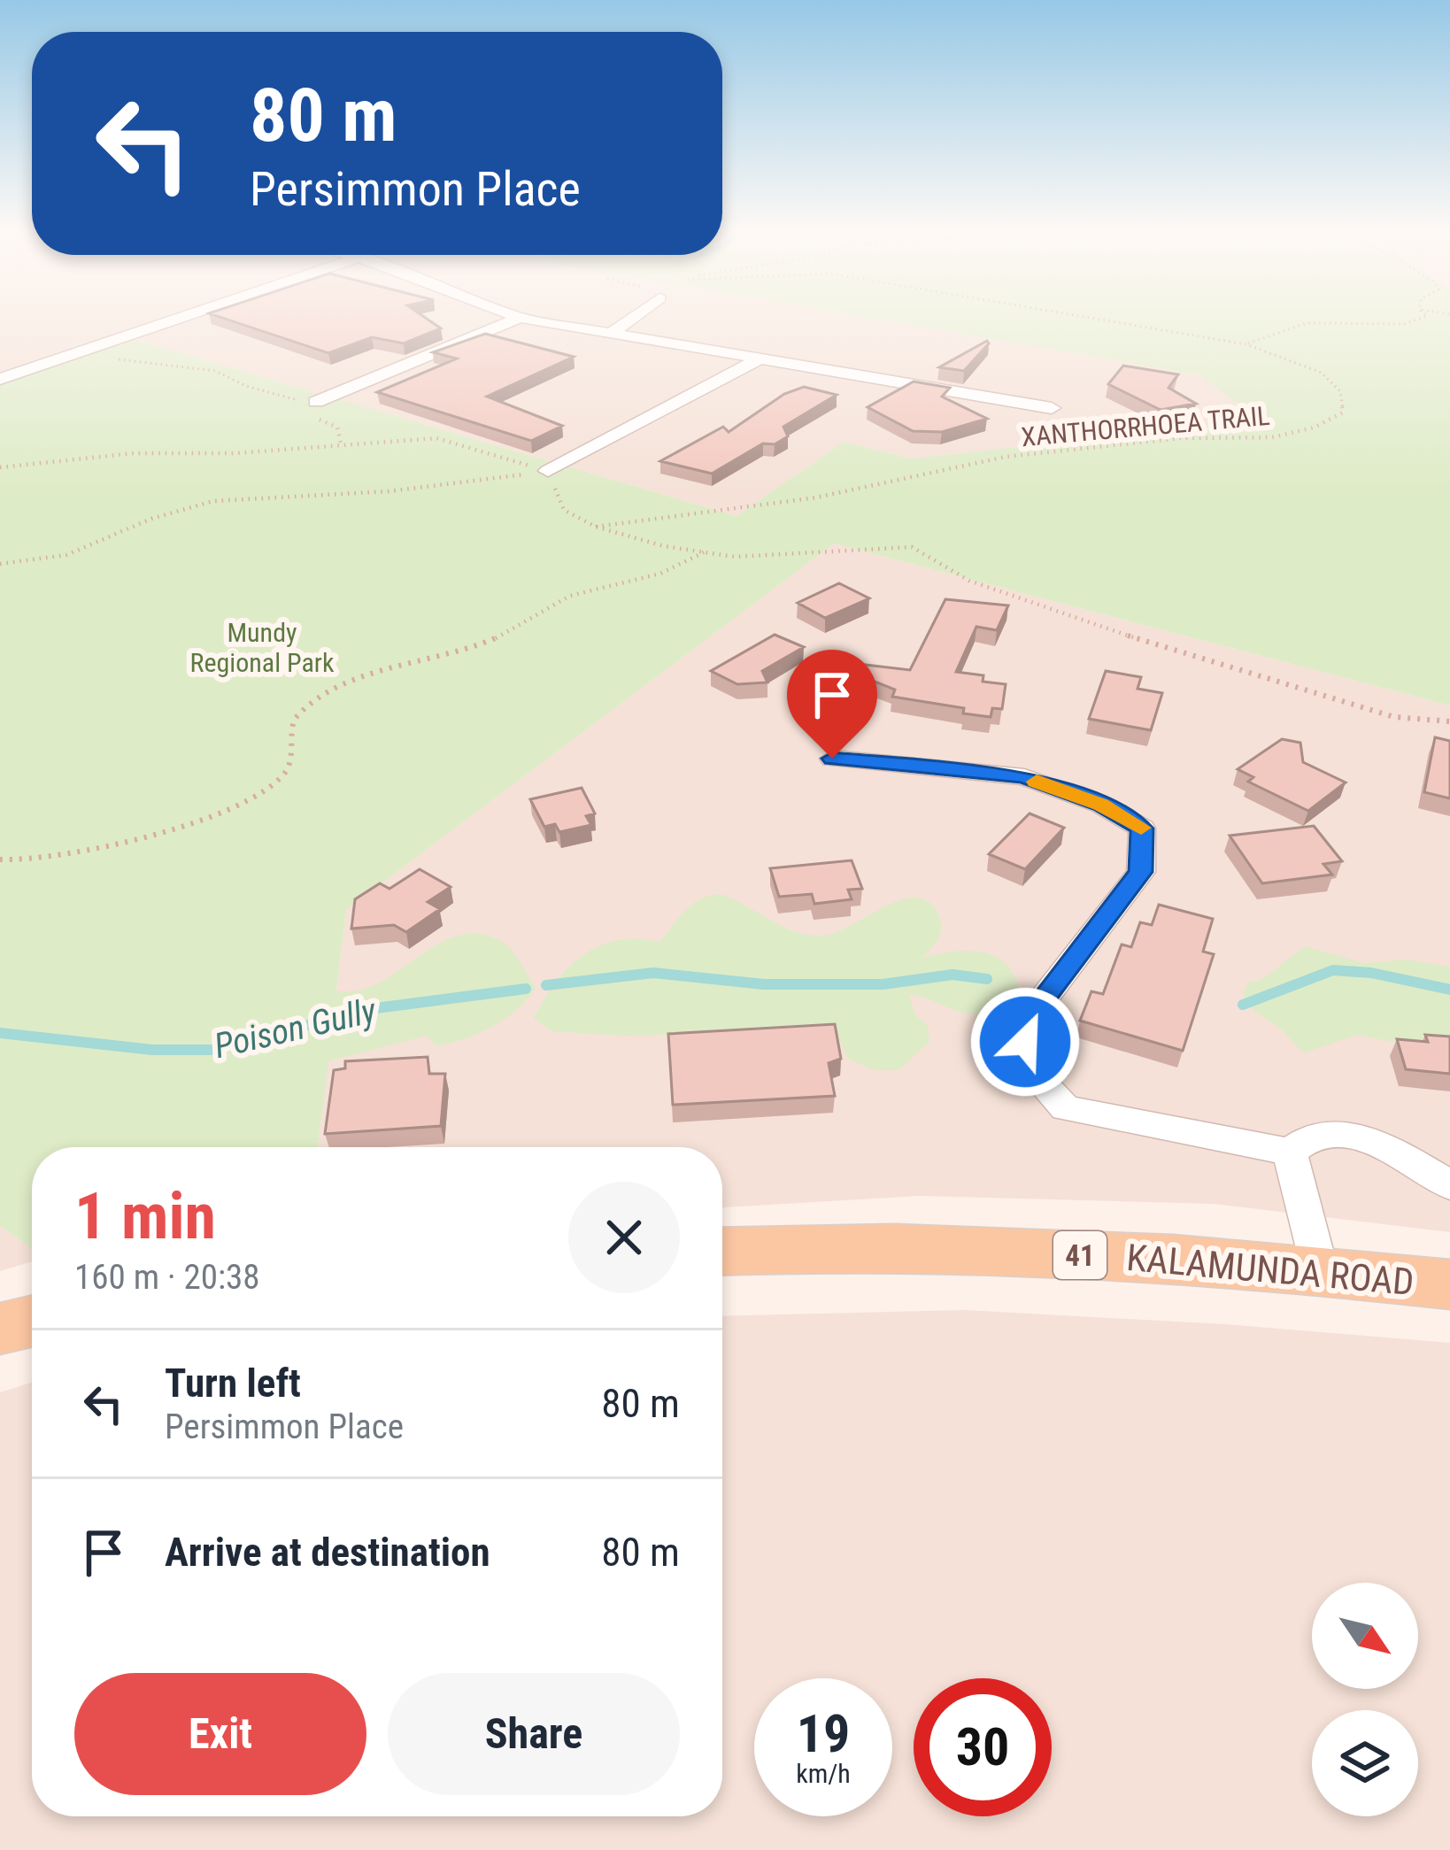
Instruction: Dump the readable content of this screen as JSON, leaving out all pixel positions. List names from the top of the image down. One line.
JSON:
{"streets":{"main road":["41","KALAMUNDA ROAD"],"path":["XANTHORRHOEA TRAIL"]},"water":["Poison Gully"],"parks":["Mundy Regional Park"],"north":"bottom right","page":{"turn":["80 m","Persimmon Place"],"heading":["1 min","160 m · 20:38"],"list":[{"name":"Turn left","note":"Persimmon Place","value":"80 m"},{"name":"Arrive at destination","value":"80 m"}],"buttons":["Exit","Share"],"speed":"19 km/h","limit":"30"}}
